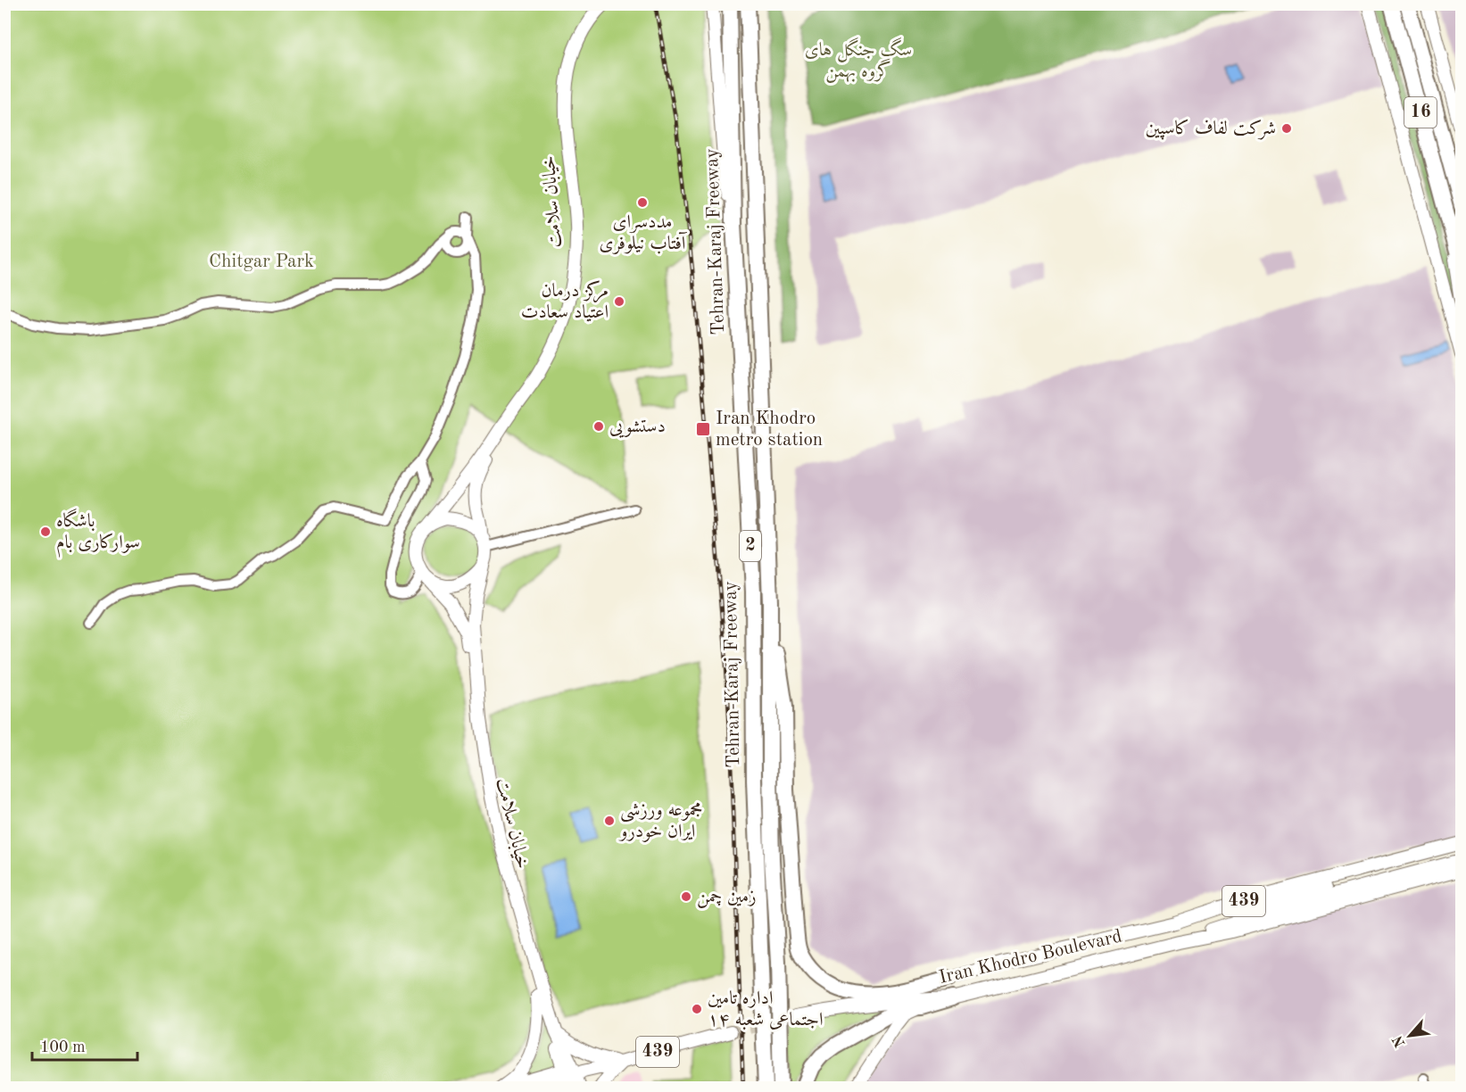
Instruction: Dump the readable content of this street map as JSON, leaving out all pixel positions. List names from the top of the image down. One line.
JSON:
{"streets":{"highway":["16","Tehran-Karaj Freeway","2"],"main road":["خیابان سلامت","439","Iran Khodro Boulevard"]},"crossings":[["خیابان سلامت","439"]],"parks":["سگ جنگل های گروه بهمن","Chitgar Park"],"places":{"other":["شرکت لفاف کاسپین","مددسرای آفتاب نیلوفری","مرکز درمان اعتیاد سعادت","دستشویی","باشگاه سوارکاری بام","مجموعه ورزشی ایران خودرو","زمین چمن","اداره تامین اجتماعی شعبه ۱۴"],"transit":["Iran Khodro metro station"]},"scale_bar":"100 m","north":"bottom left"}
